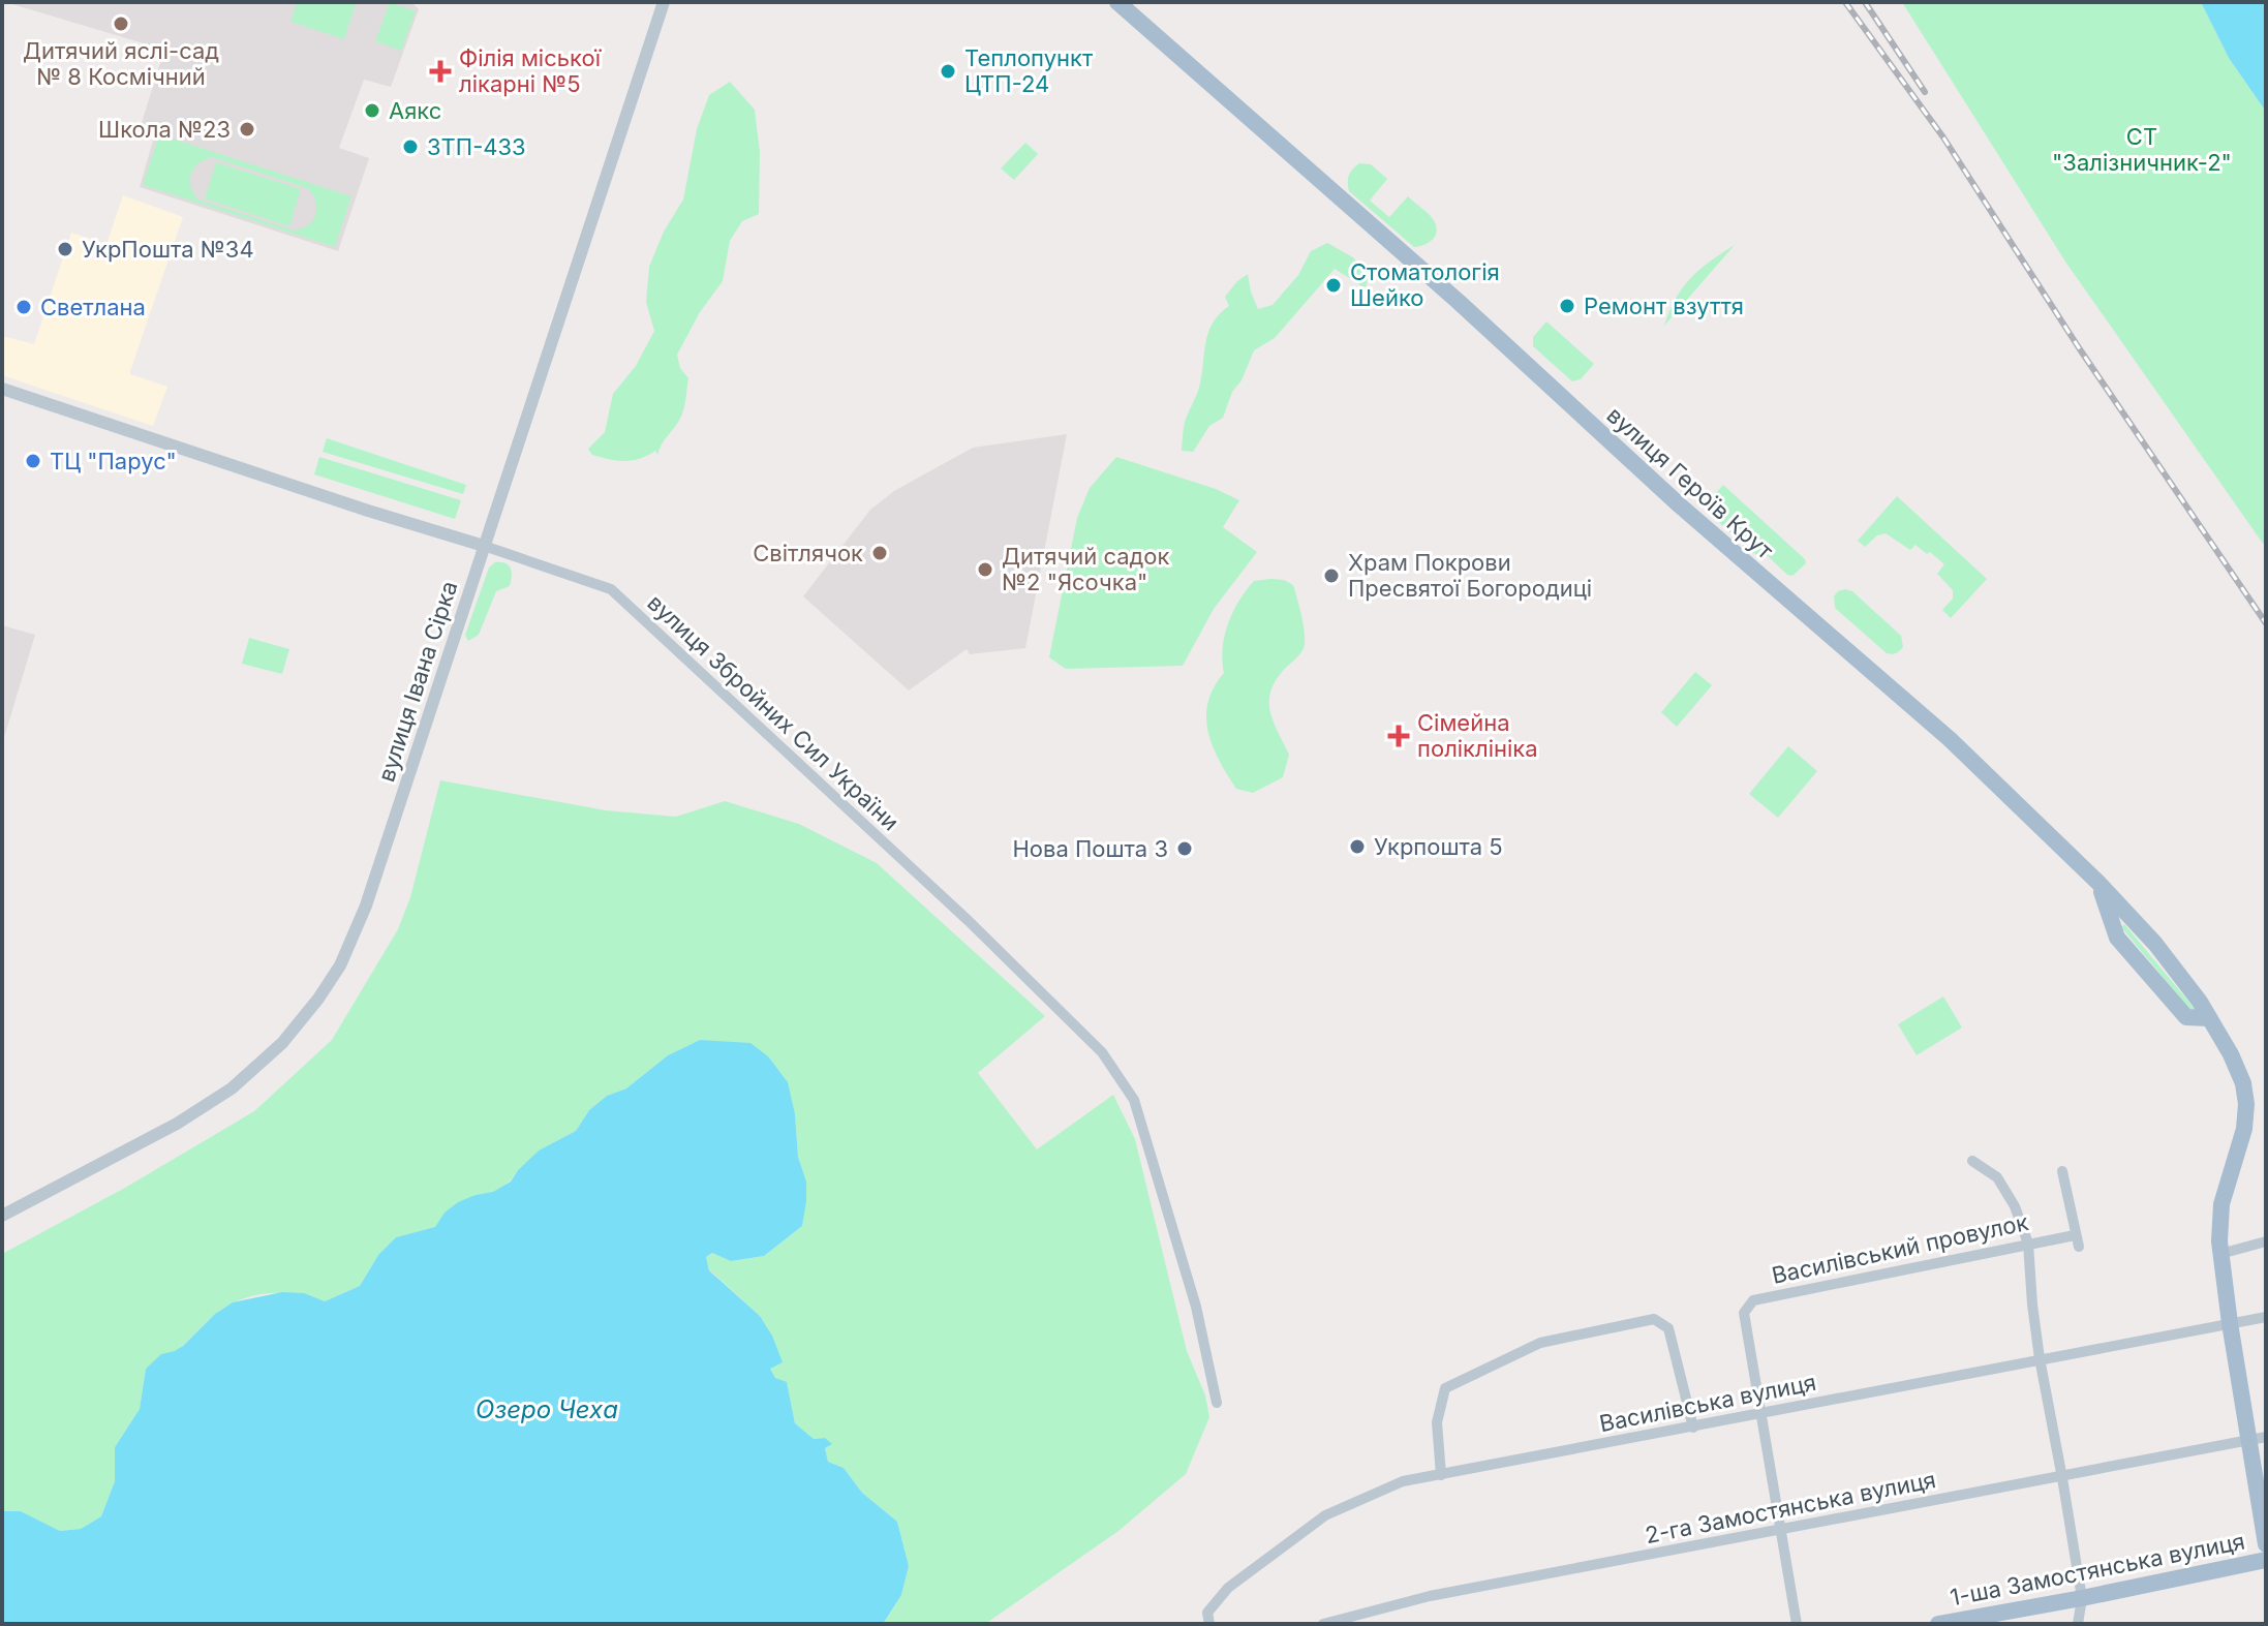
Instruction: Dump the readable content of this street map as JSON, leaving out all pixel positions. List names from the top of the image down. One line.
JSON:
{"streets":{"main road":["вулиця Героїв Крут","1-ша Замостянська вулиця"],"street":["вулиця Івана Сірка","вулиця Збройних Сил України","Василівський провулок","Василівська вулиця","2-га Замостянська вулиця"]},"crossings":[["вулиця Героїв Крут","Василівська вулиця"],["вулиця Героїв Крут","2-га Замостянська вулиця"],["вулиця Івана Сірка","вулиця Збройних Сил України"],["Василівський провулок","Василівська вулиця"],["Василівський провулок","2-га Замостянська вулиця"]],"water":["Озеро Чеха"],"parks":["СТ \"Залізничник-2\""],"places":{"other":["Дитячий яслі-сад № 8 Космічний","Теплопункт ЦТП-24","Аякс","Школа №23","ЗТП-433","УкрПошта №34","Стоматологія Шейко","Ремонт взуття","Светлана","ТЦ \"Парус\"","Світлячок","Дитячий садок №2 \"Ясочка\"","Храм Покрови Пресвятої Богородиці","Укрпошта 5","Нова Пошта 3"],"health":["Філія міської лікарні №5","Сімейна поліклініка"]}}
